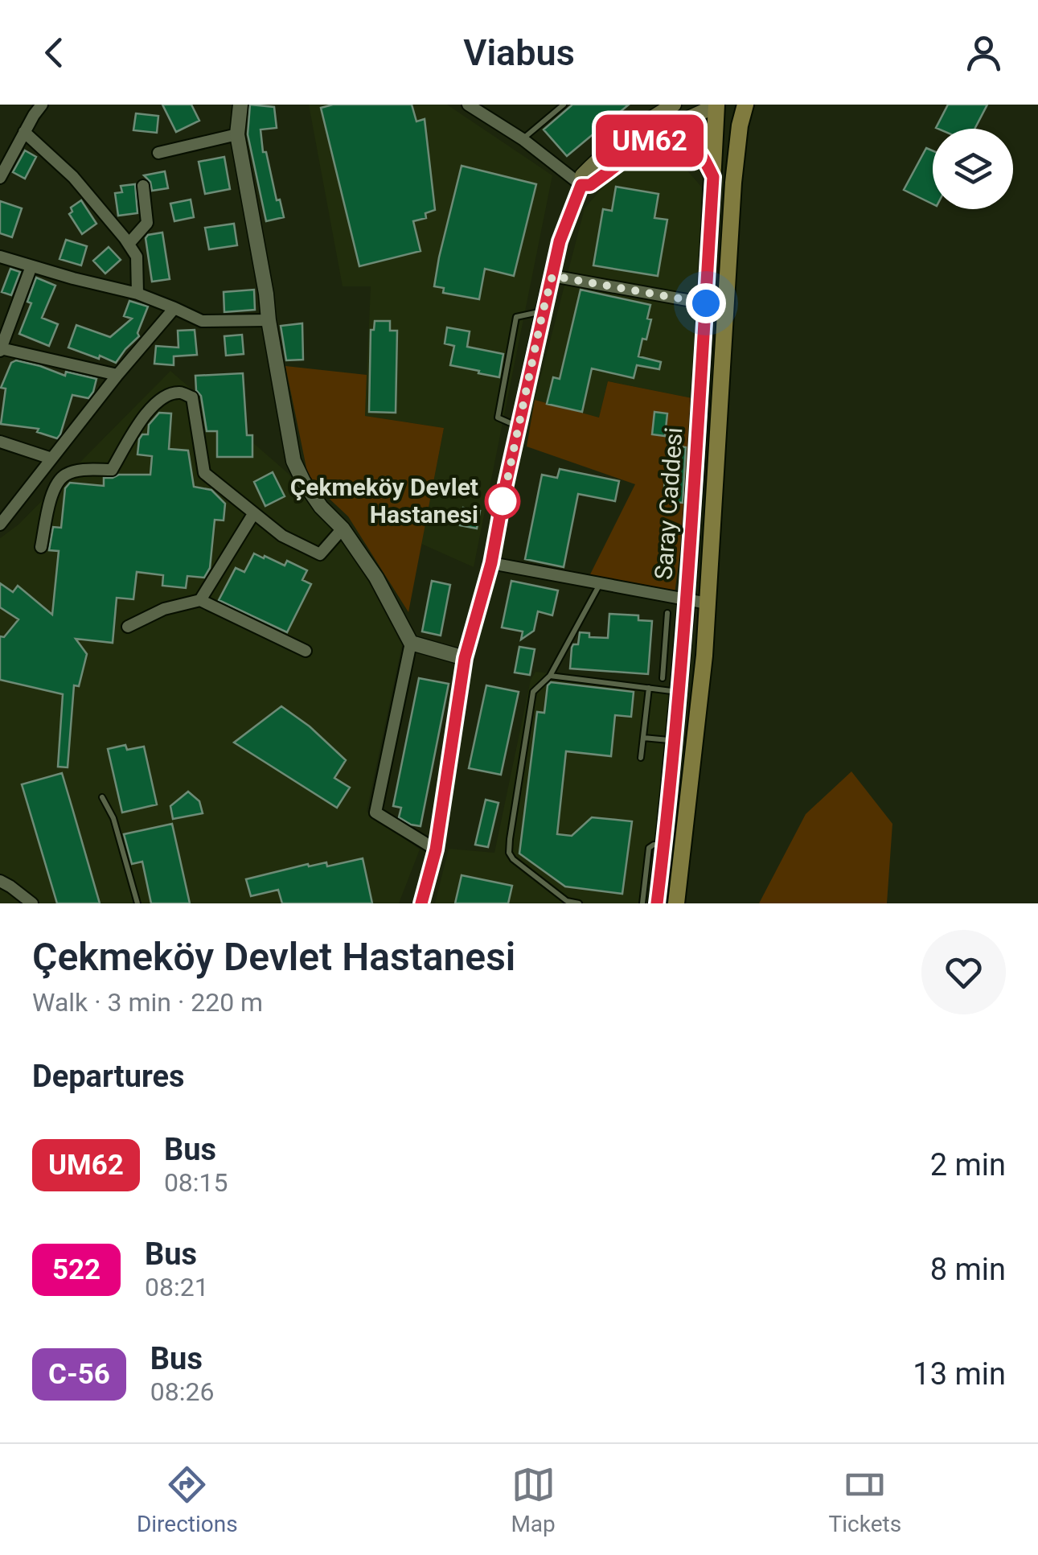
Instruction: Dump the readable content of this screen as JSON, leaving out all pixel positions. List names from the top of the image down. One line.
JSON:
{"streets":{"main road":["Saray Caddesi"]},"places":["Çekmeköy Devlet Hastanesi"],"lines":["bus line UM62"],"page":{"header":"Viabus","on_map":"UM62","heading":[["Çekmeköy Devlet Hastanesi","Walk · 3 min · 220 m"],"Departures"],"list":[{"mark":"UM62","name":"Bus","note":"08:15","value":"2 min"},{"mark":"522","name":"Bus","note":"08:21","value":"8 min"},{"mark":"C-56","name":"Bus","note":"08:26","value":"13 min"}],"tabs":["Directions","Map","Tickets"]}}
